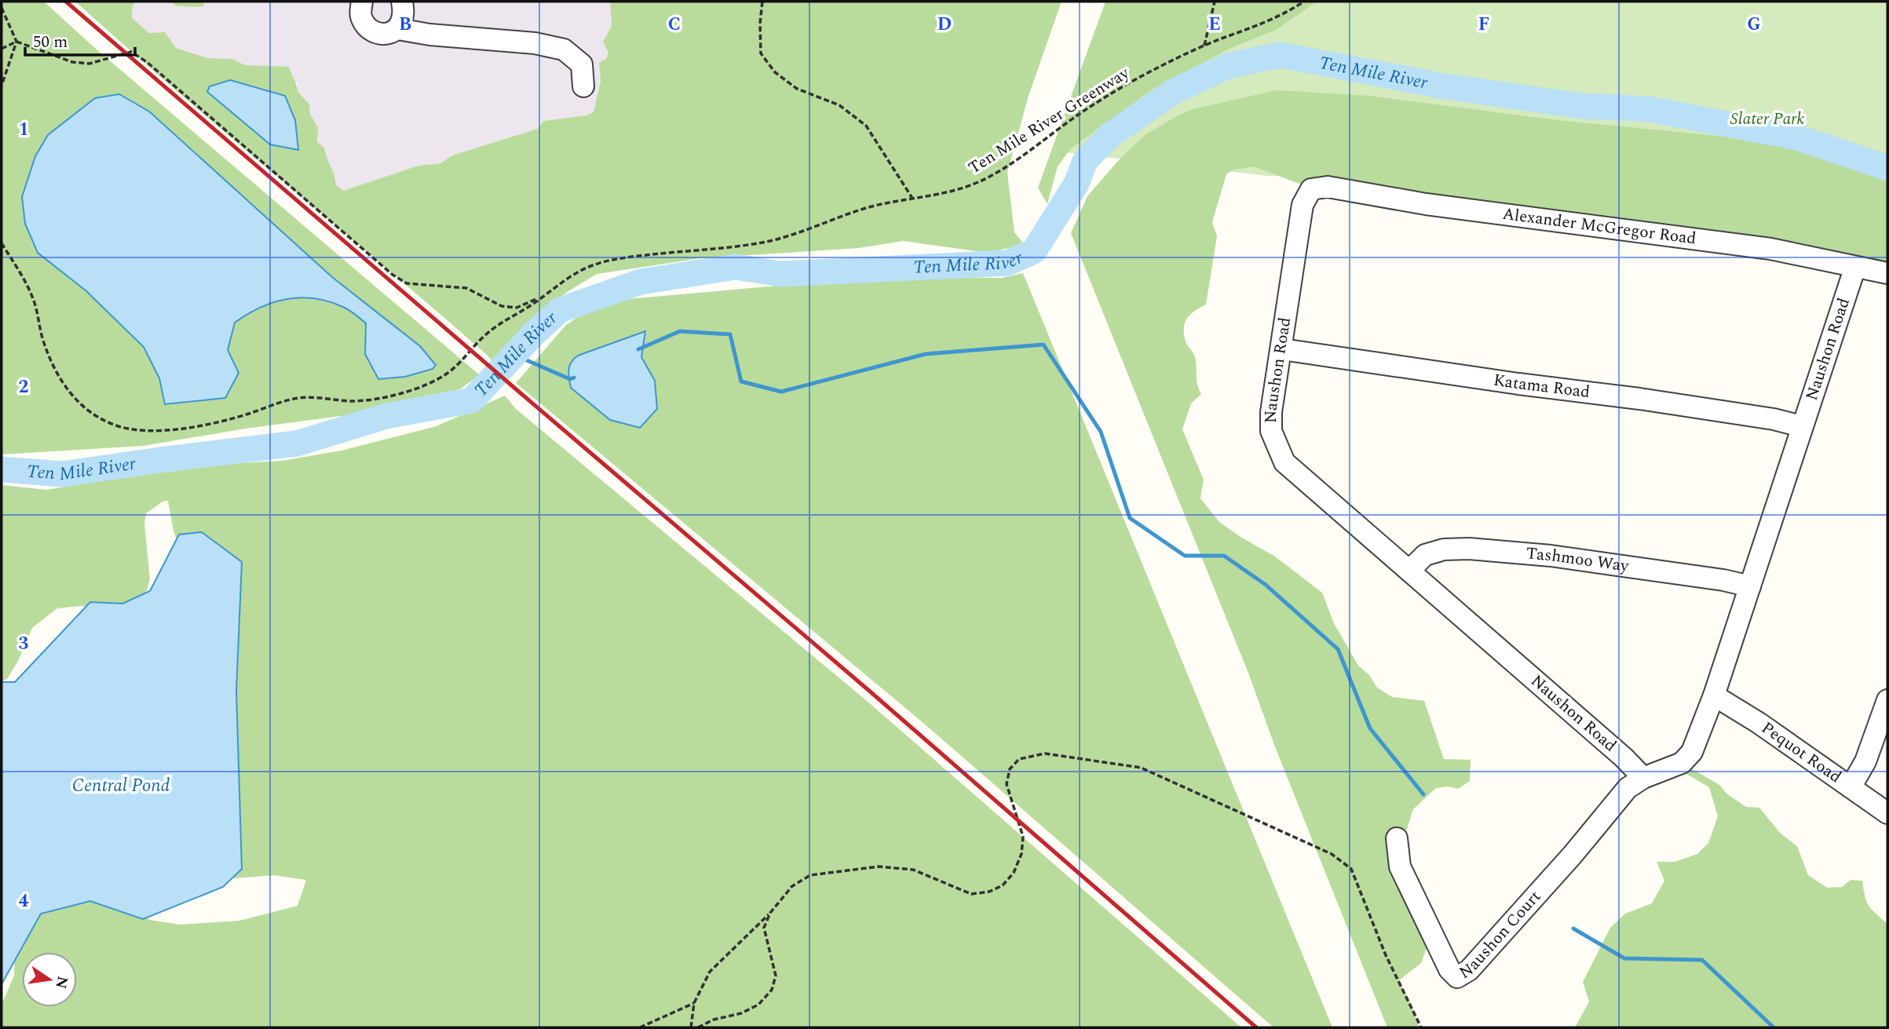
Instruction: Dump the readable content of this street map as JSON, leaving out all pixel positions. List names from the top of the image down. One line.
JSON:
{"streets":{"street":["Alexander McGregor Road","Naushon Road","Katama Road","Tashmoo Way","Pequot Road","Naushon Court"],"path":["Ten Mile River Greenway"]},"crossings":[["Alexander McGregor Road","Naushon Road"],["Naushon Road","Katama Road"],["Naushon Road","Tashmoo Way"],["Naushon Road","Pequot Road"],["Naushon Road","Naushon Court"]],"water":["Ten Mile River","Central Pond"],"parks":["Slater Park"],"scale_bar":"50 m","north":"right","grid":{"columns":["B","C","D","E","F","G"],"rows":["1","2","3","4"]}}
